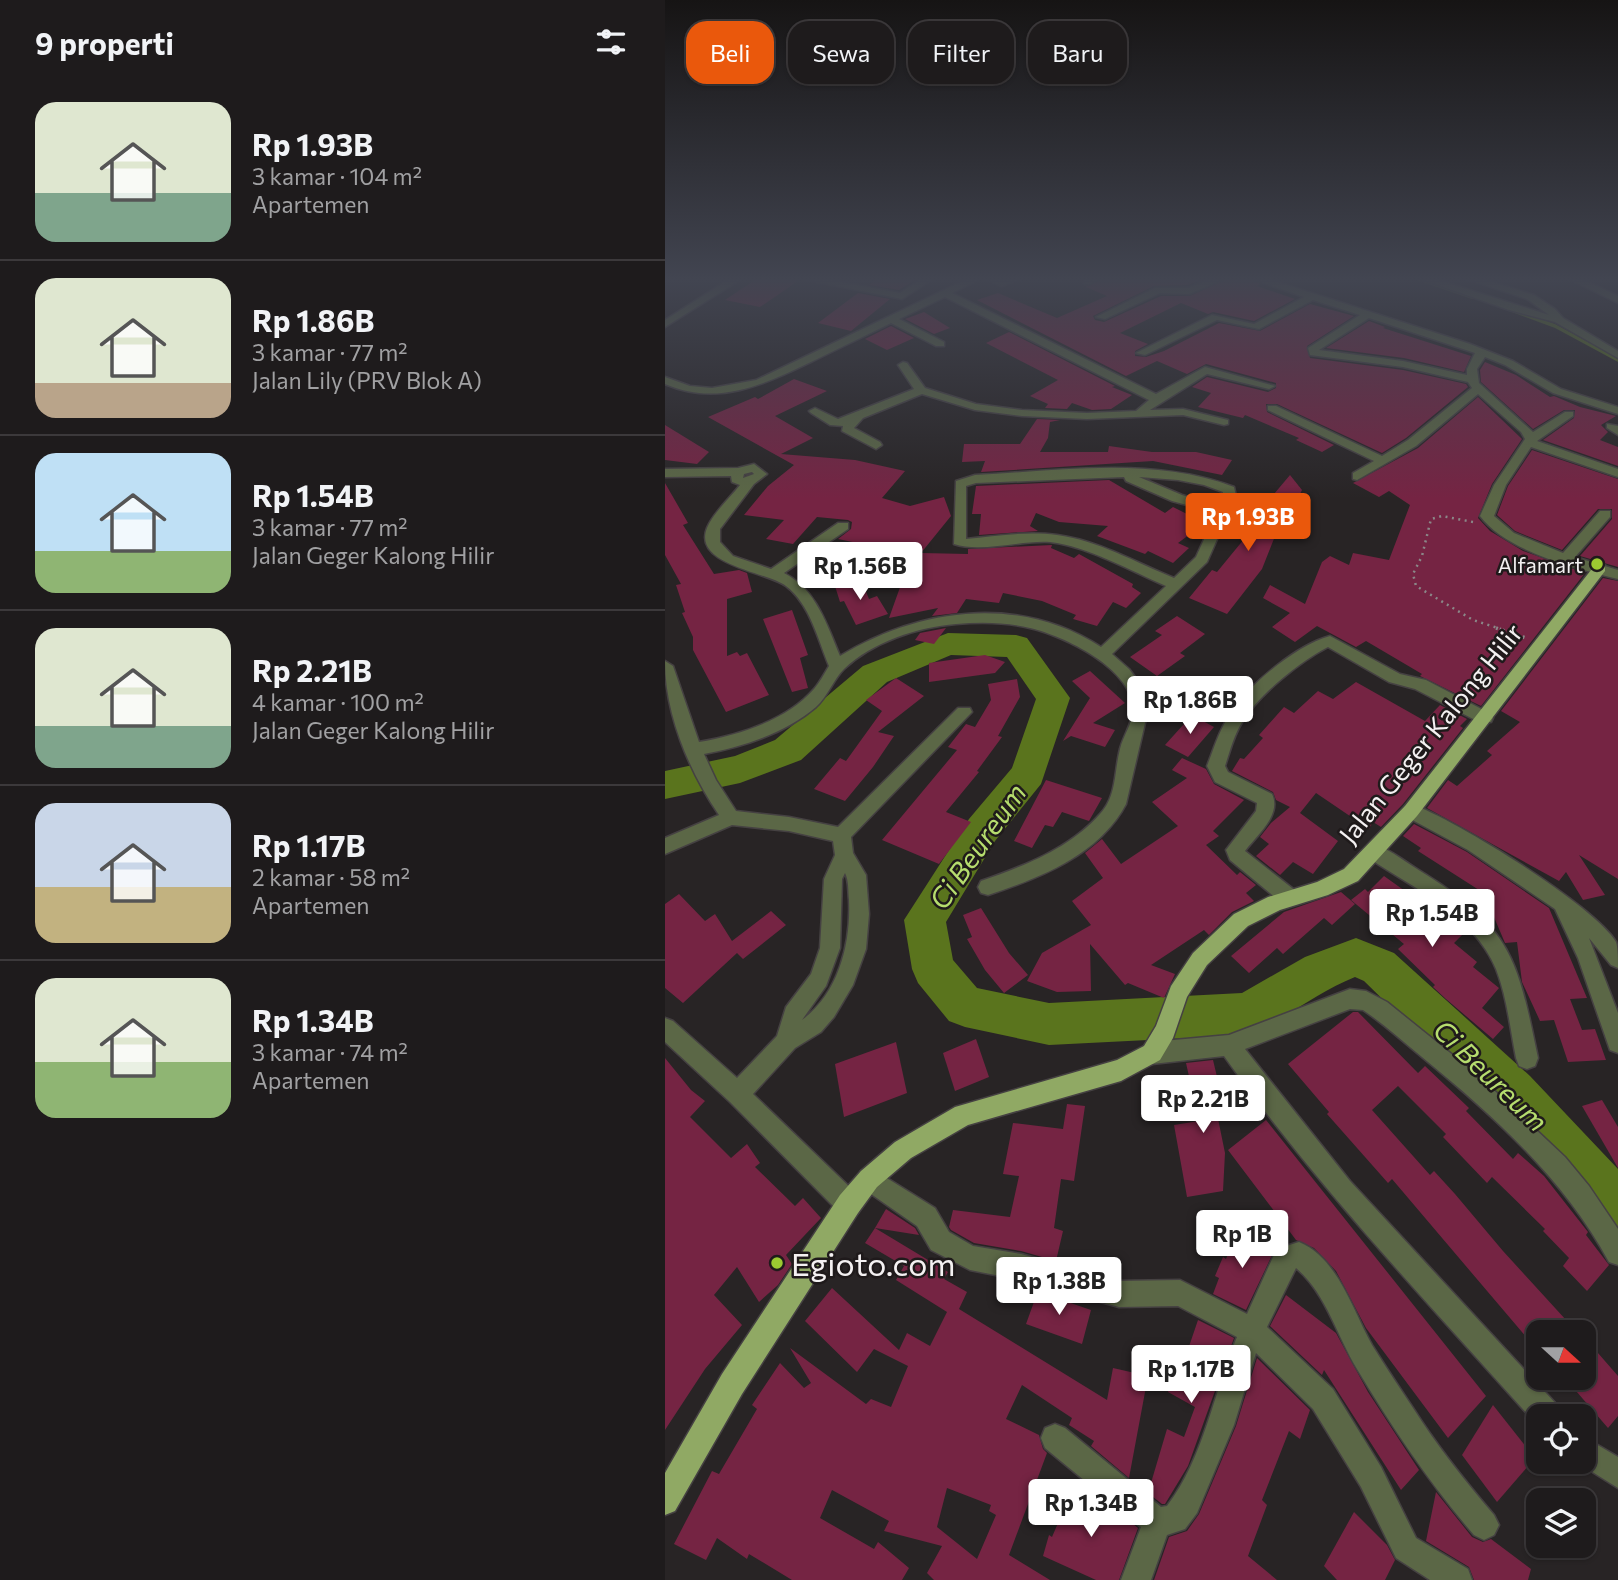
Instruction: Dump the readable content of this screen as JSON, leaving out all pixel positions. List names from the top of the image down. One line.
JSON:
{"streets":{"main road":["Jalan Geger Kalong Hilir"]},"water":["Ci Beureum"],"places":["Alfamart","Egioto.com"],"north":"right","page":{"heading":"9 properti","chip":["Beli","Sewa","Filter","Baru"],"list":[{"name":"Rp 1.93B","note":"3 kamar · 104 m² · Apartemen"},{"name":"Rp 1.86B","note":"3 kamar · 77 m² · Jalan Lily (PRV Blok A)"},{"name":"Rp 1.54B","note":"3 kamar · 77 m² · Jalan Geger Kalong Hilir"},{"name":"Rp 2.21B","note":"4 kamar · 100 m² · Jalan Geger Kalong Hilir"},{"name":"Rp 1.17B","note":"2 kamar · 58 m² · Apartemen"},{"name":"Rp 1.34B","note":"3 kamar · 74 m² · Apartemen"}],"price":["Rp 1.93B","Rp 1.56B","Rp 1.86B","Rp 1.54B","Rp 2.21B","Rp 1B","Rp 1.38B","Rp 1.17B","Rp 1.34B"]}}
